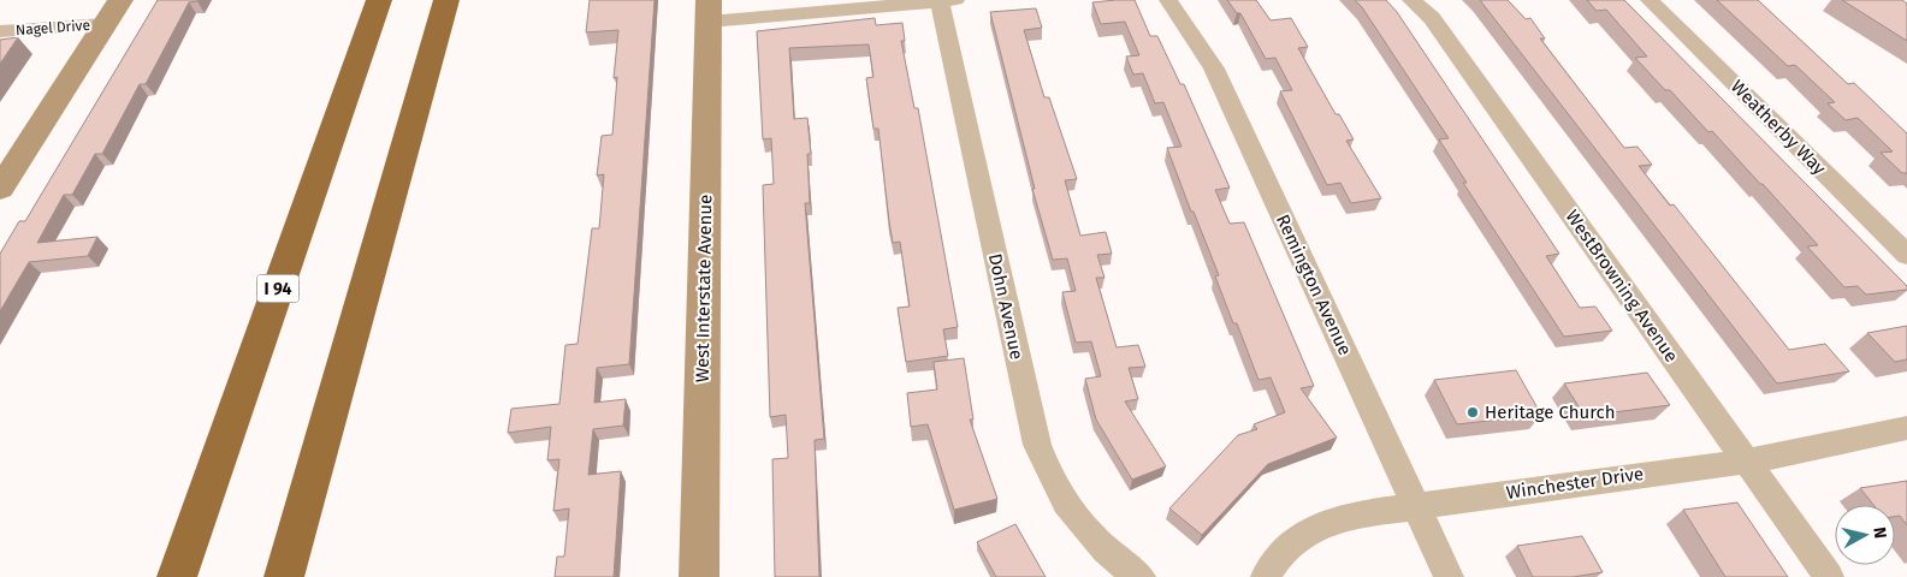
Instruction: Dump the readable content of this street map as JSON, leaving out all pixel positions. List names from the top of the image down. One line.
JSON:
{"streets":{"highway":["I 94"],"street":["Nagel Drive","Weatherby Way","Remington Avenue","WestBrowning Avenue","West Interstate Avenue","Dohn Avenue","Winchester Drive"]},"crossings":[["Remington Avenue","Winchester Drive"],["WestBrowning Avenue","Winchester Drive"]],"places":["Heritage Church"],"north":"right"}
